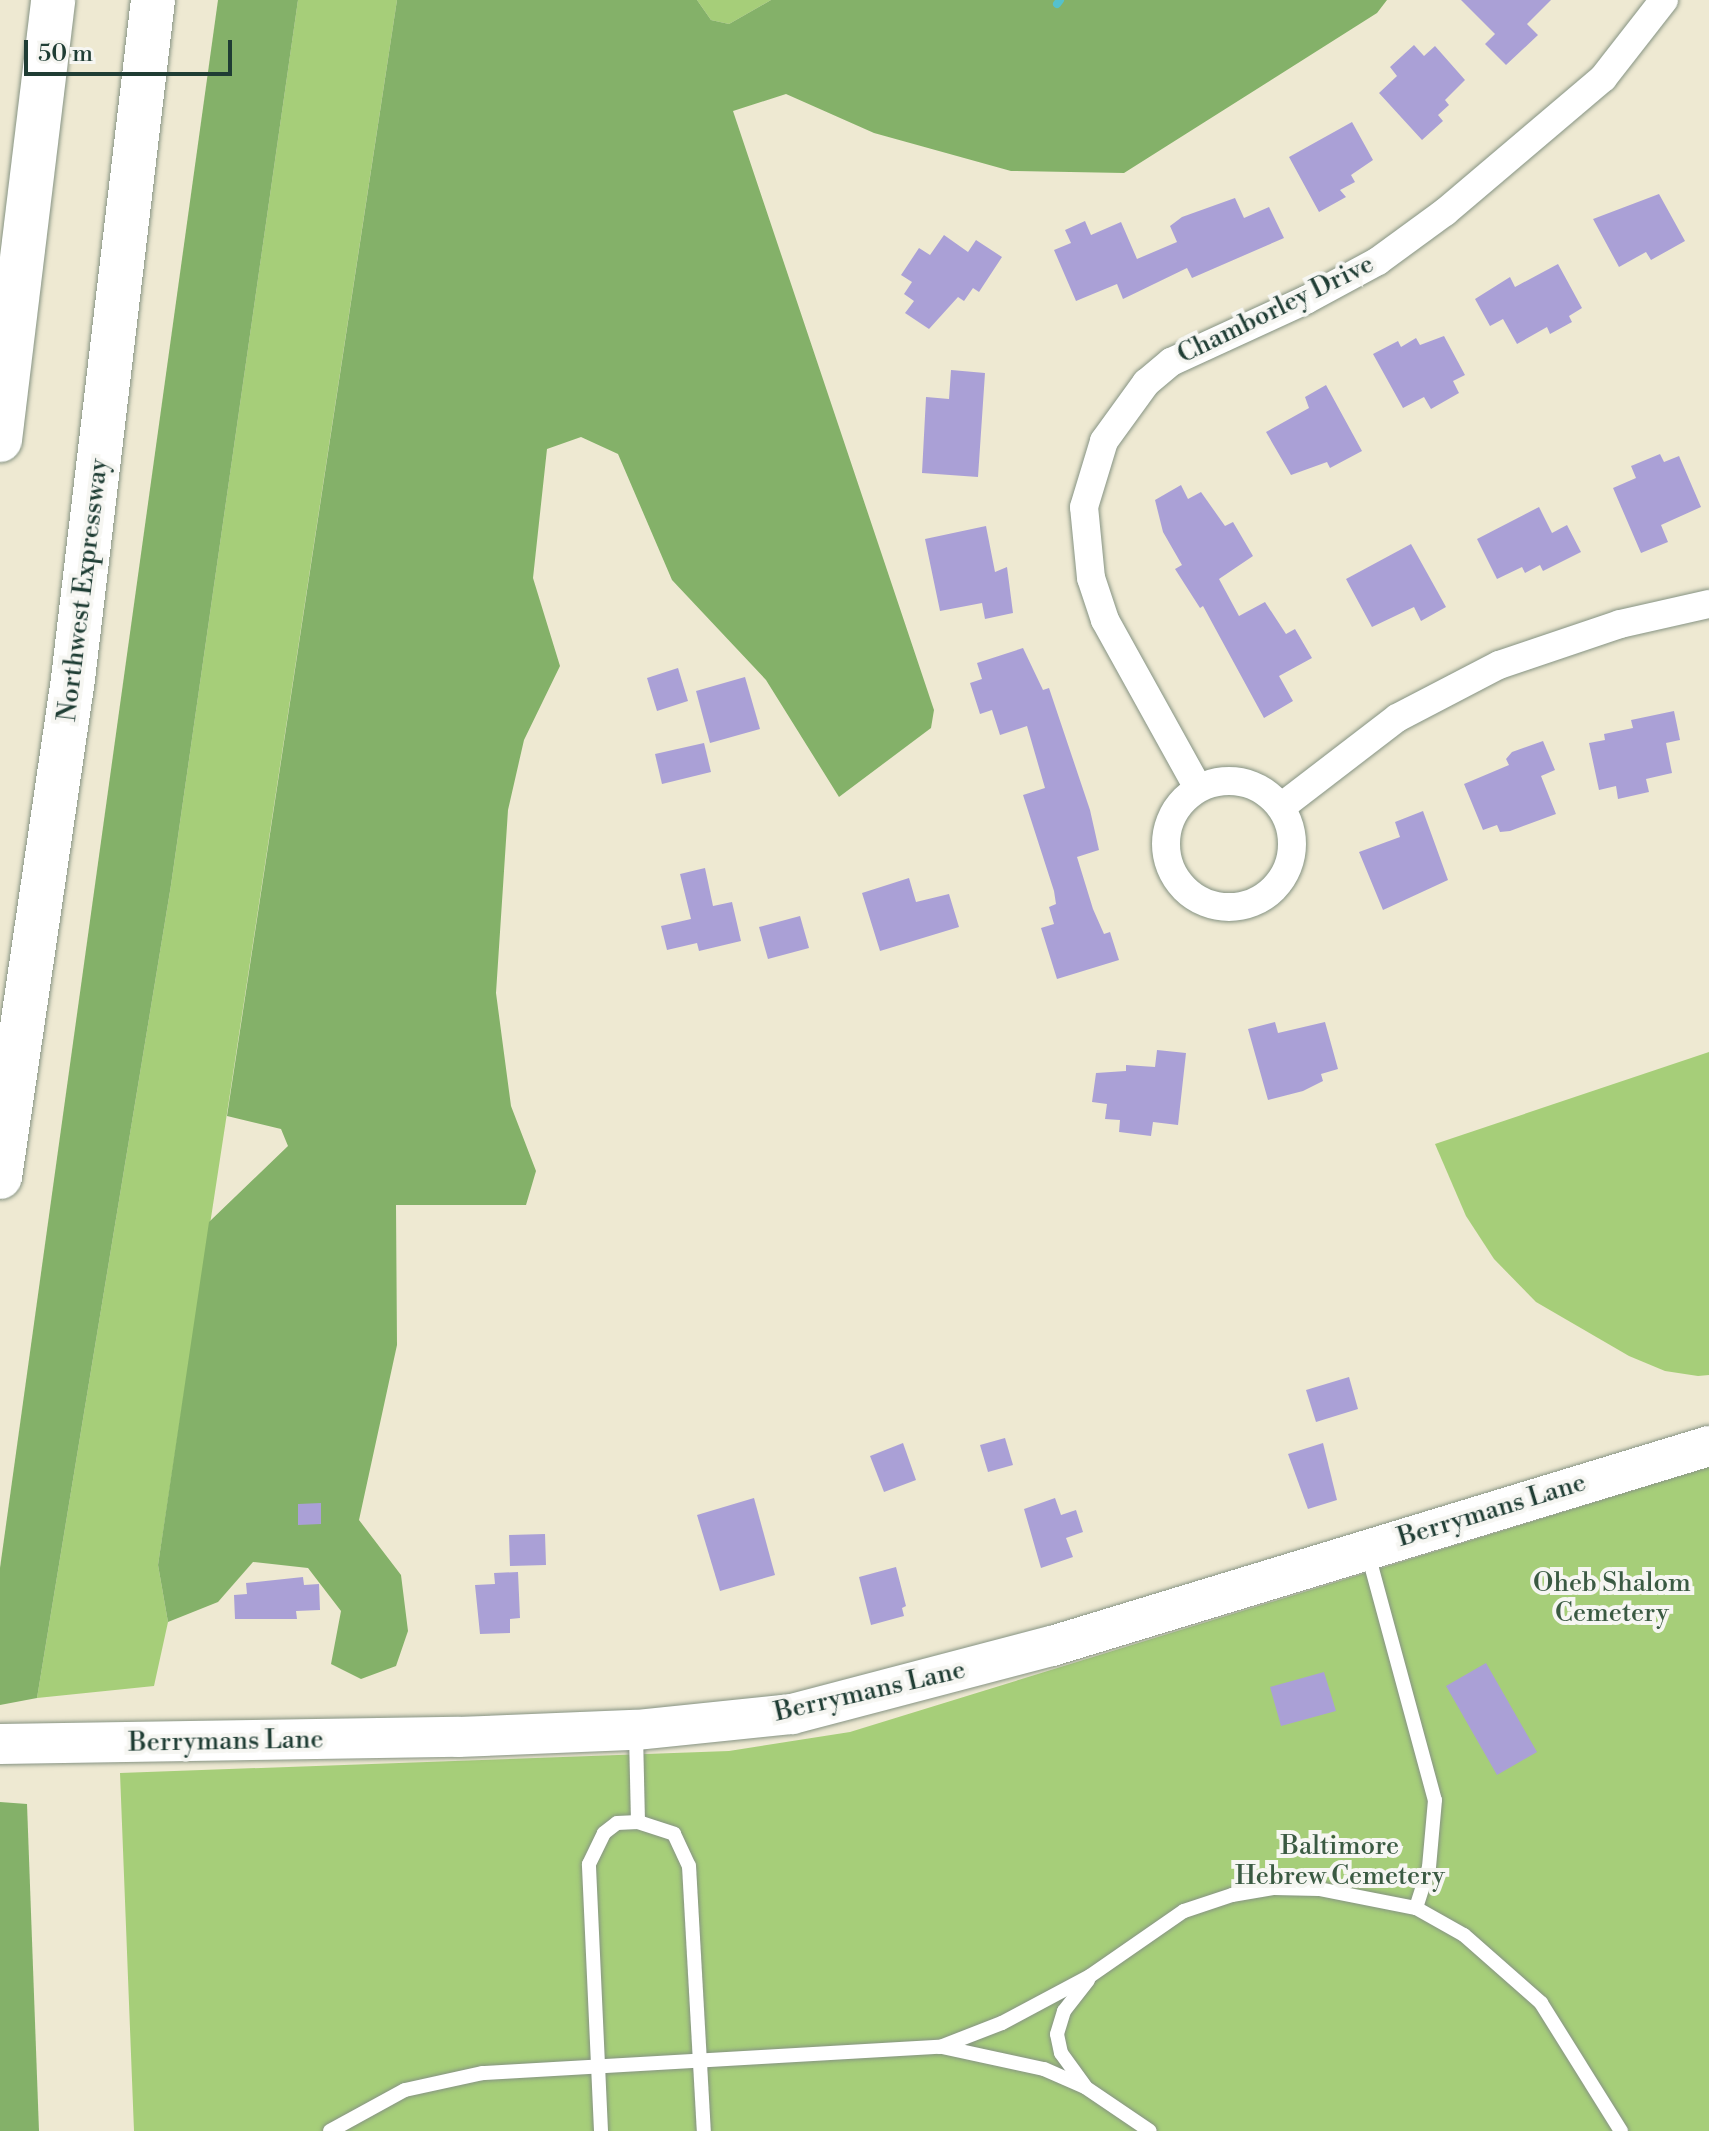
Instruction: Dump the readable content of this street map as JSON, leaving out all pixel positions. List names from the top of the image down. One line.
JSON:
{"streets":{"highway":["Northwest Expressway"],"street":["Chamborley Drive","Berrymans Lane"]},"parks":["Oheb Shalom Cemetery","Baltimore Hebrew Cemetery"],"scale_bar":"50 m"}
